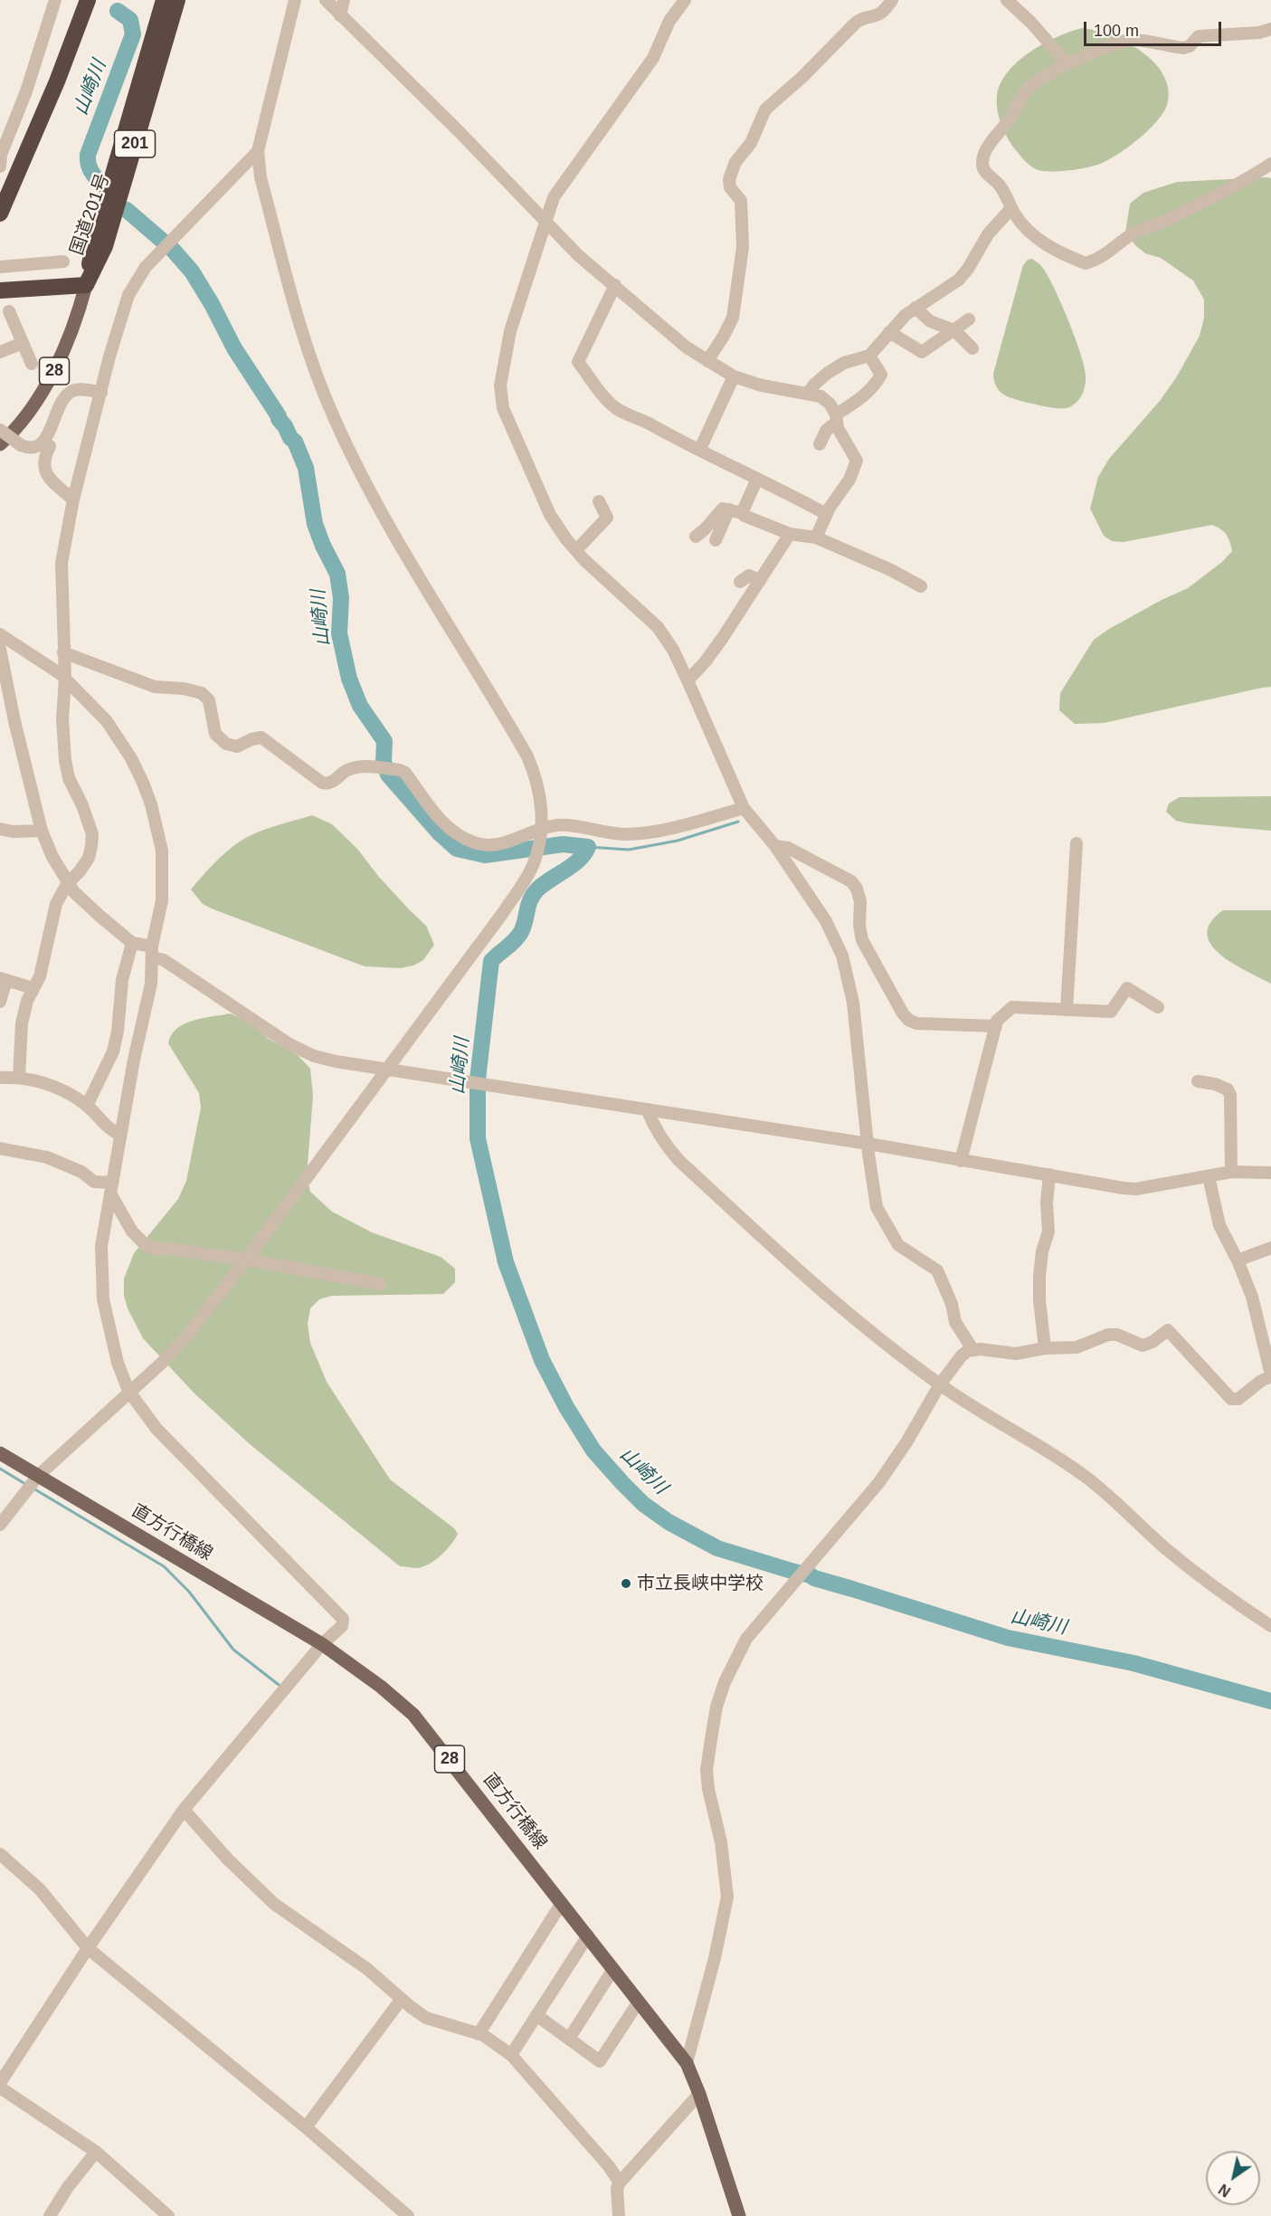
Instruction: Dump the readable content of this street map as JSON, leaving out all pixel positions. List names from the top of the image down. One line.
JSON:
{"streets":{"highway":["201","国道201号"],"main road":["28","直方行橋線"]},"crossings":[["国道201号","28"]],"water":["山崎川"],"places":["市立長峡中学校"],"scale_bar":"100 m","north":"bottom left"}
